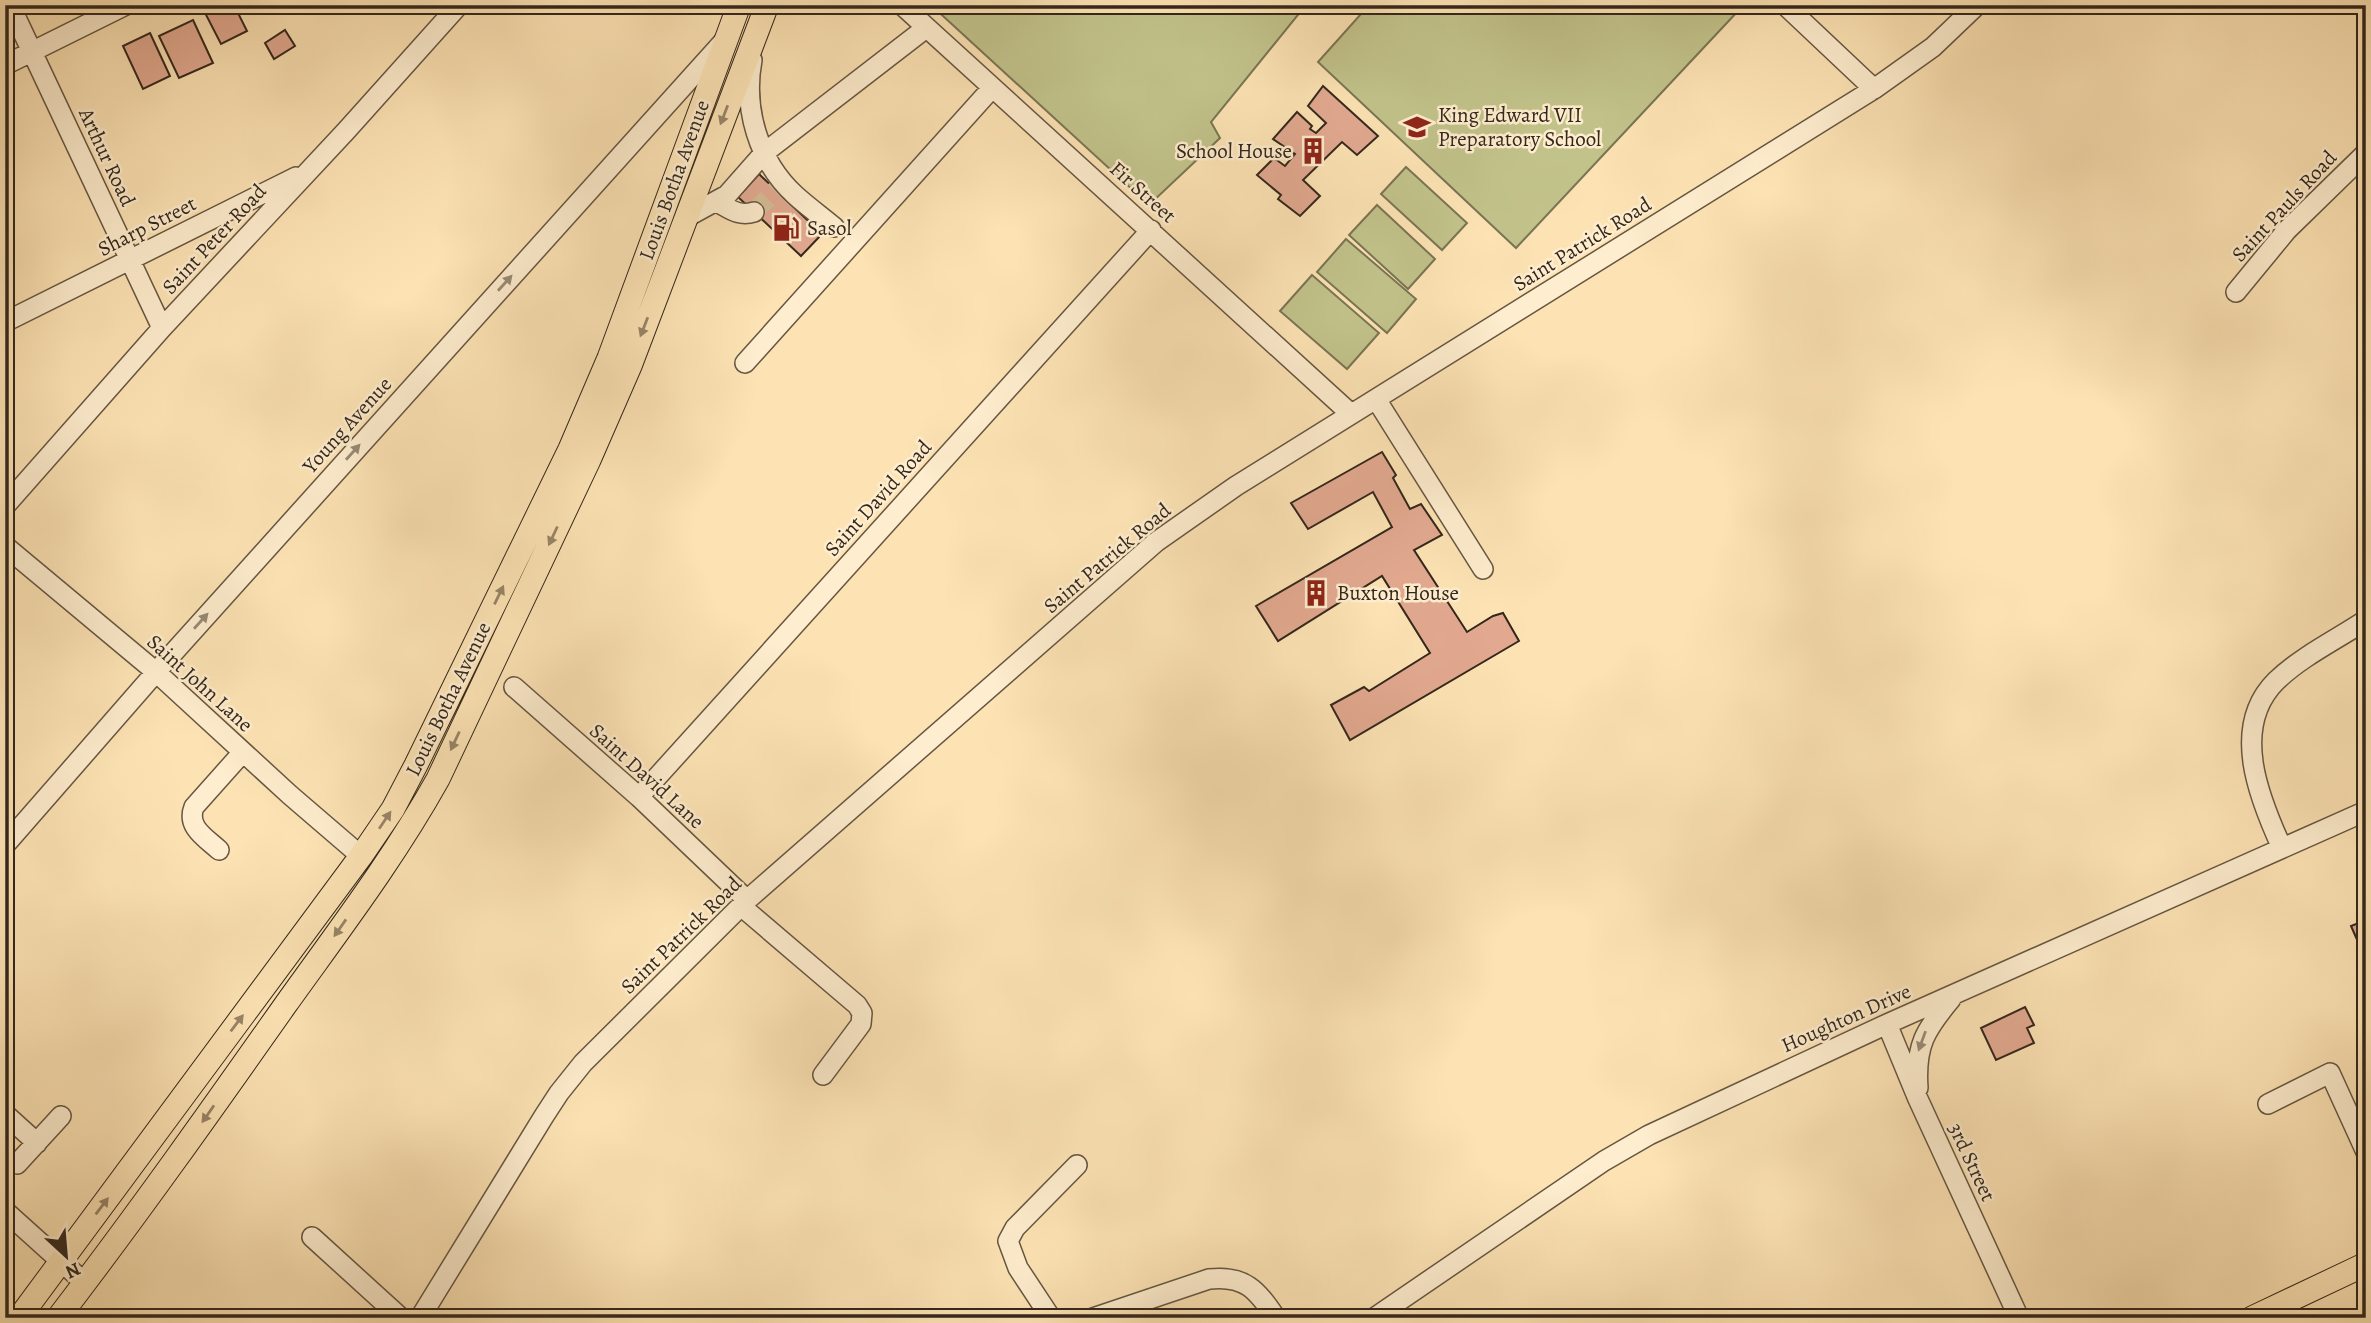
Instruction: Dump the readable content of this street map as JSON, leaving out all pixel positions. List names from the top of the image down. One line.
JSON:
{"streets":{"main road":["Louis Botha Avenue"],"street":["Arthur Road","Fir Street","Saint Pauls Road","Sharp Street","Saint Peter Road","Saint Patrick Road","Young Avenue","Saint David Road","Saint John Lane","Saint David Lane","Houghton Drive","3rd Street"]},"crossings":[["Arthur Road","Sharp Street"],["Arthur Road","Saint Peter Road"],["Louis Botha Avenue","Young Avenue"],["Louis Botha Avenue","Saint John Lane"],["Fir Street","Saint Patrick Road"],["Fir Street","Saint David Road"],["Sharp Street","Saint Peter Road"],["Saint Patrick Road","Saint David Lane"],["Young Avenue","Saint John Lane"],["Saint David Road","Saint David Lane"],["Houghton Drive","3rd Street"]],"one_way":["Young Avenue"],"places":{"school or university":["King Edward VII Preparatory School"],"building":["School House","Buxton House"],"fuel station":["Sasol"]},"north":"bottom right"}
